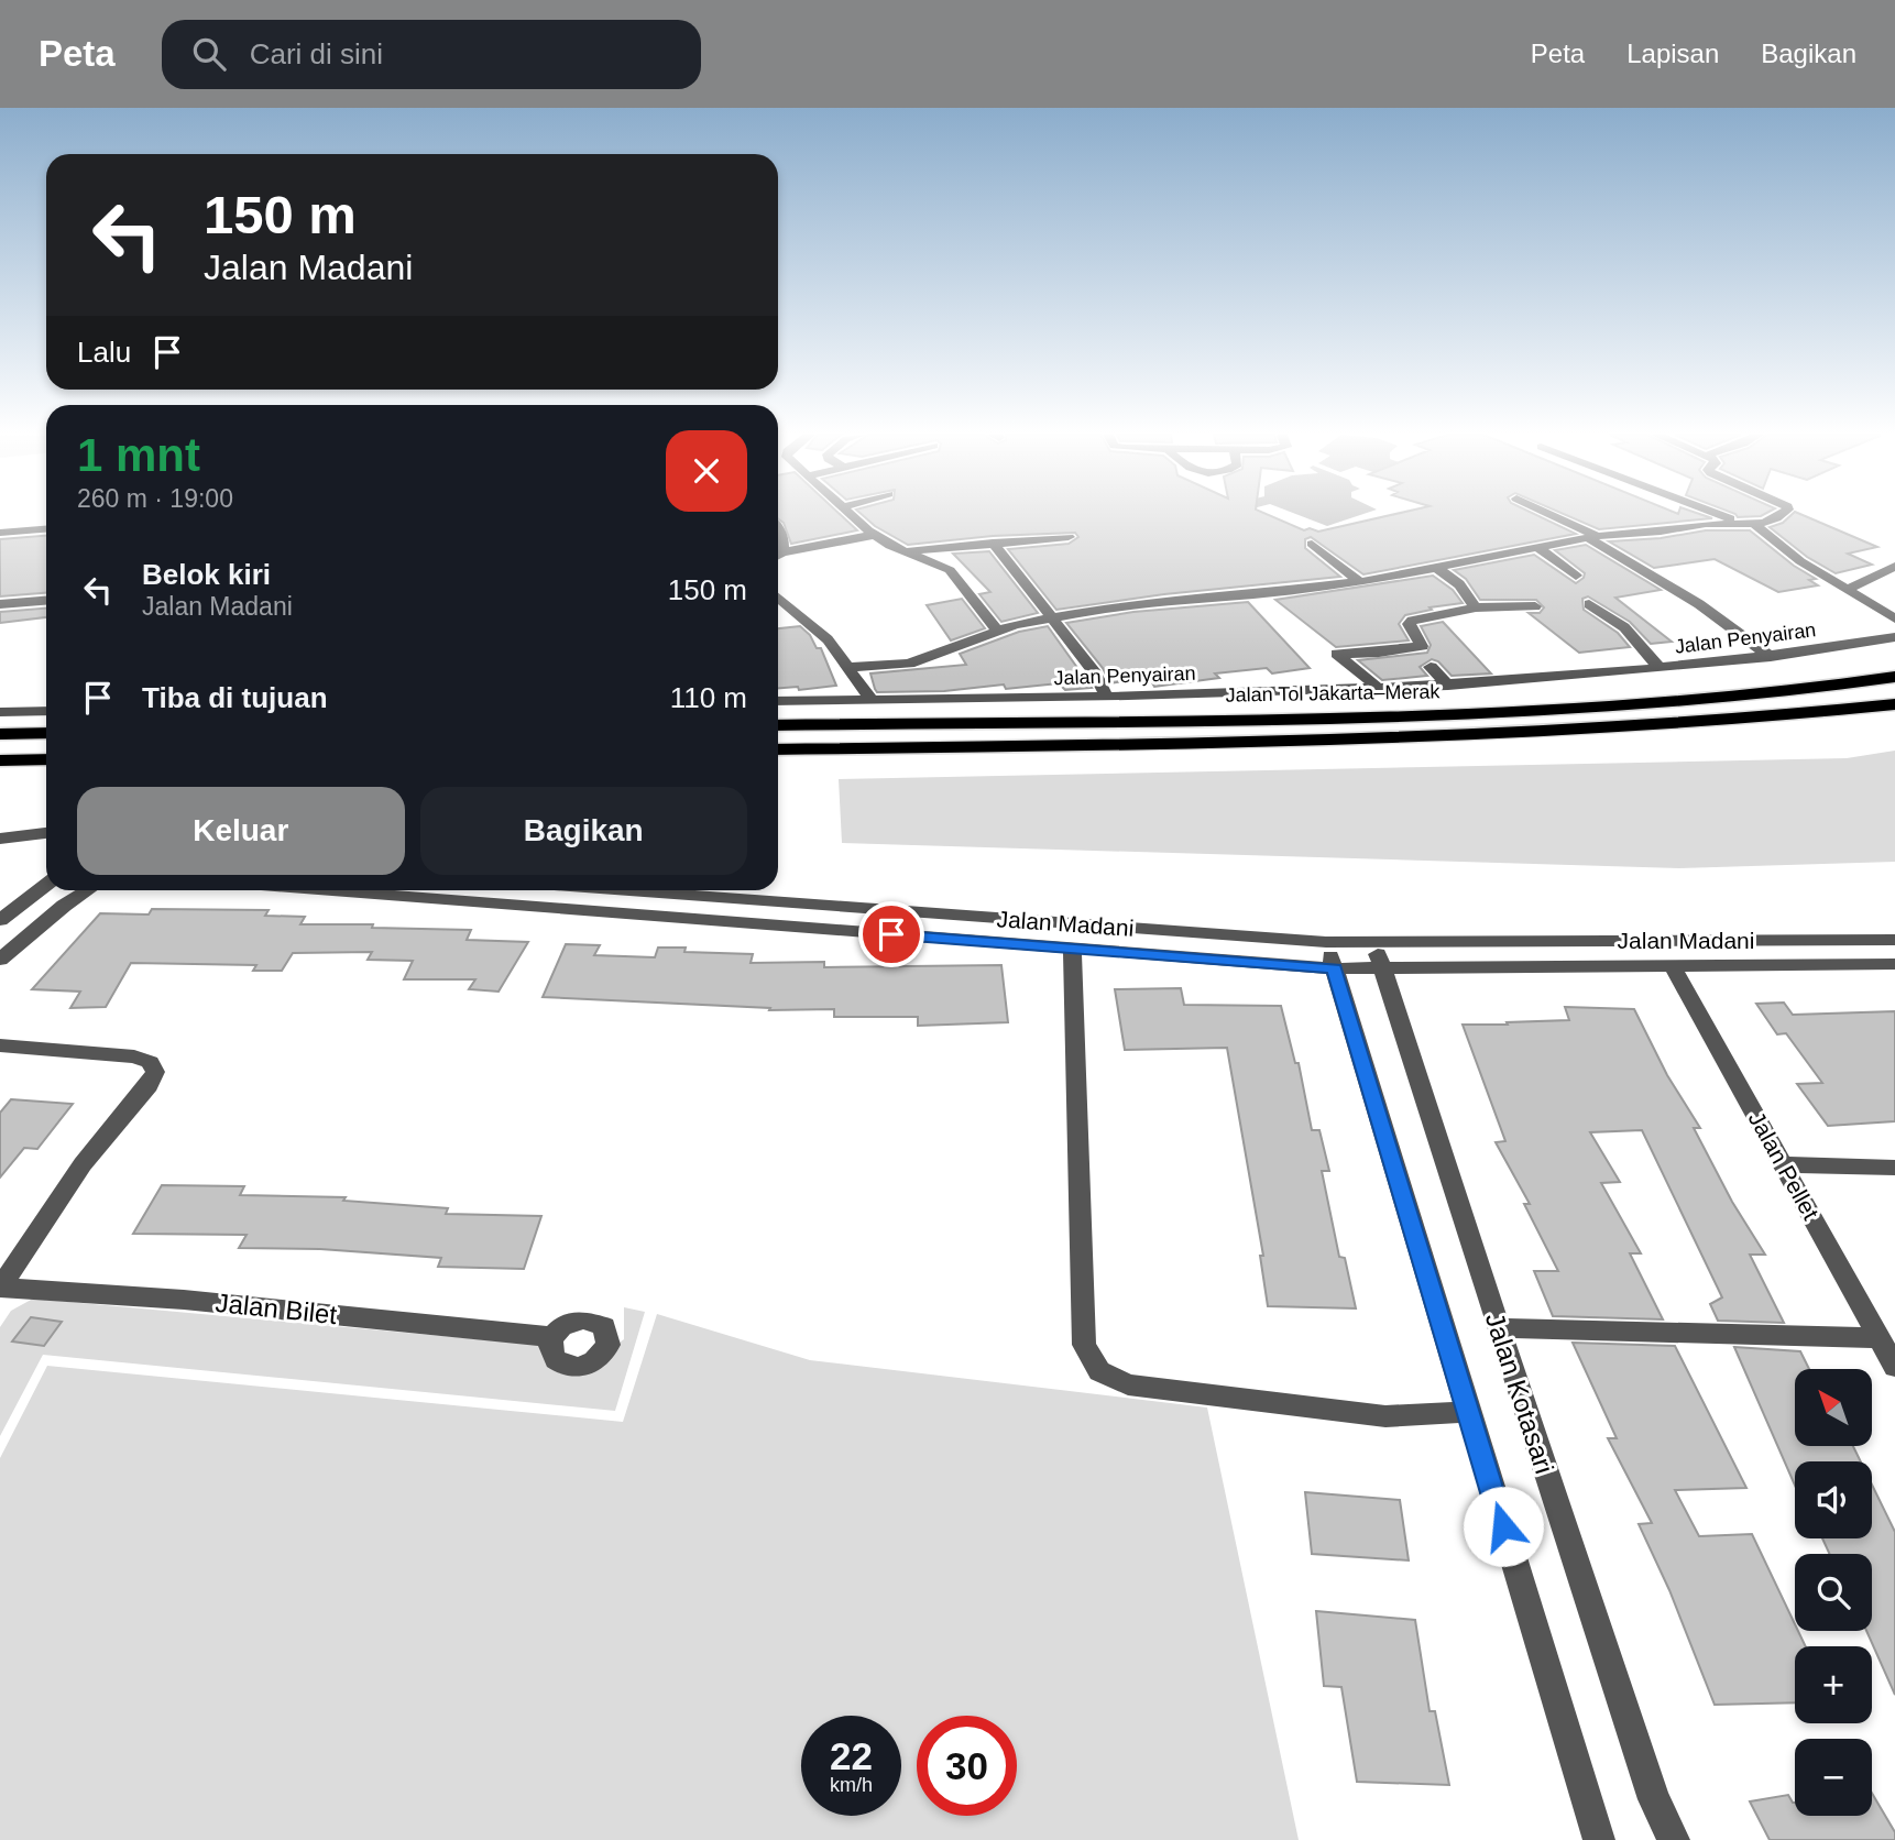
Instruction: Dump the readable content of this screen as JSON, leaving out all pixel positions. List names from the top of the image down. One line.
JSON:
{"streets":{"highway":["Jalan Tol Jakarta–Merak"],"street":["Jalan Penyairan","Jalan Madani","Jalan Pellet","Jalan Bilet","Jalan Kotasari"]},"crossings":[["Jalan Madani","Jalan Pellet"],["Jalan Madani","Jalan Kotasari"]],"north":"top left","page":{"header":"Peta","search":"Cari di sini","nav":["Peta","Lapisan","Bagikan"],"turn":["150 m","Jalan Madani"],"then":"Lalu","heading":["1 mnt","260 m · 19:00"],"list":[{"name":"Belok kiri","note":"Jalan Madani","value":"150 m"},{"name":"Tiba di tujuan","value":"110 m"}],"buttons":["Keluar","Bagikan"],"map_buttons":["+","−"],"speed":"22 km/h","limit":"30"}}
